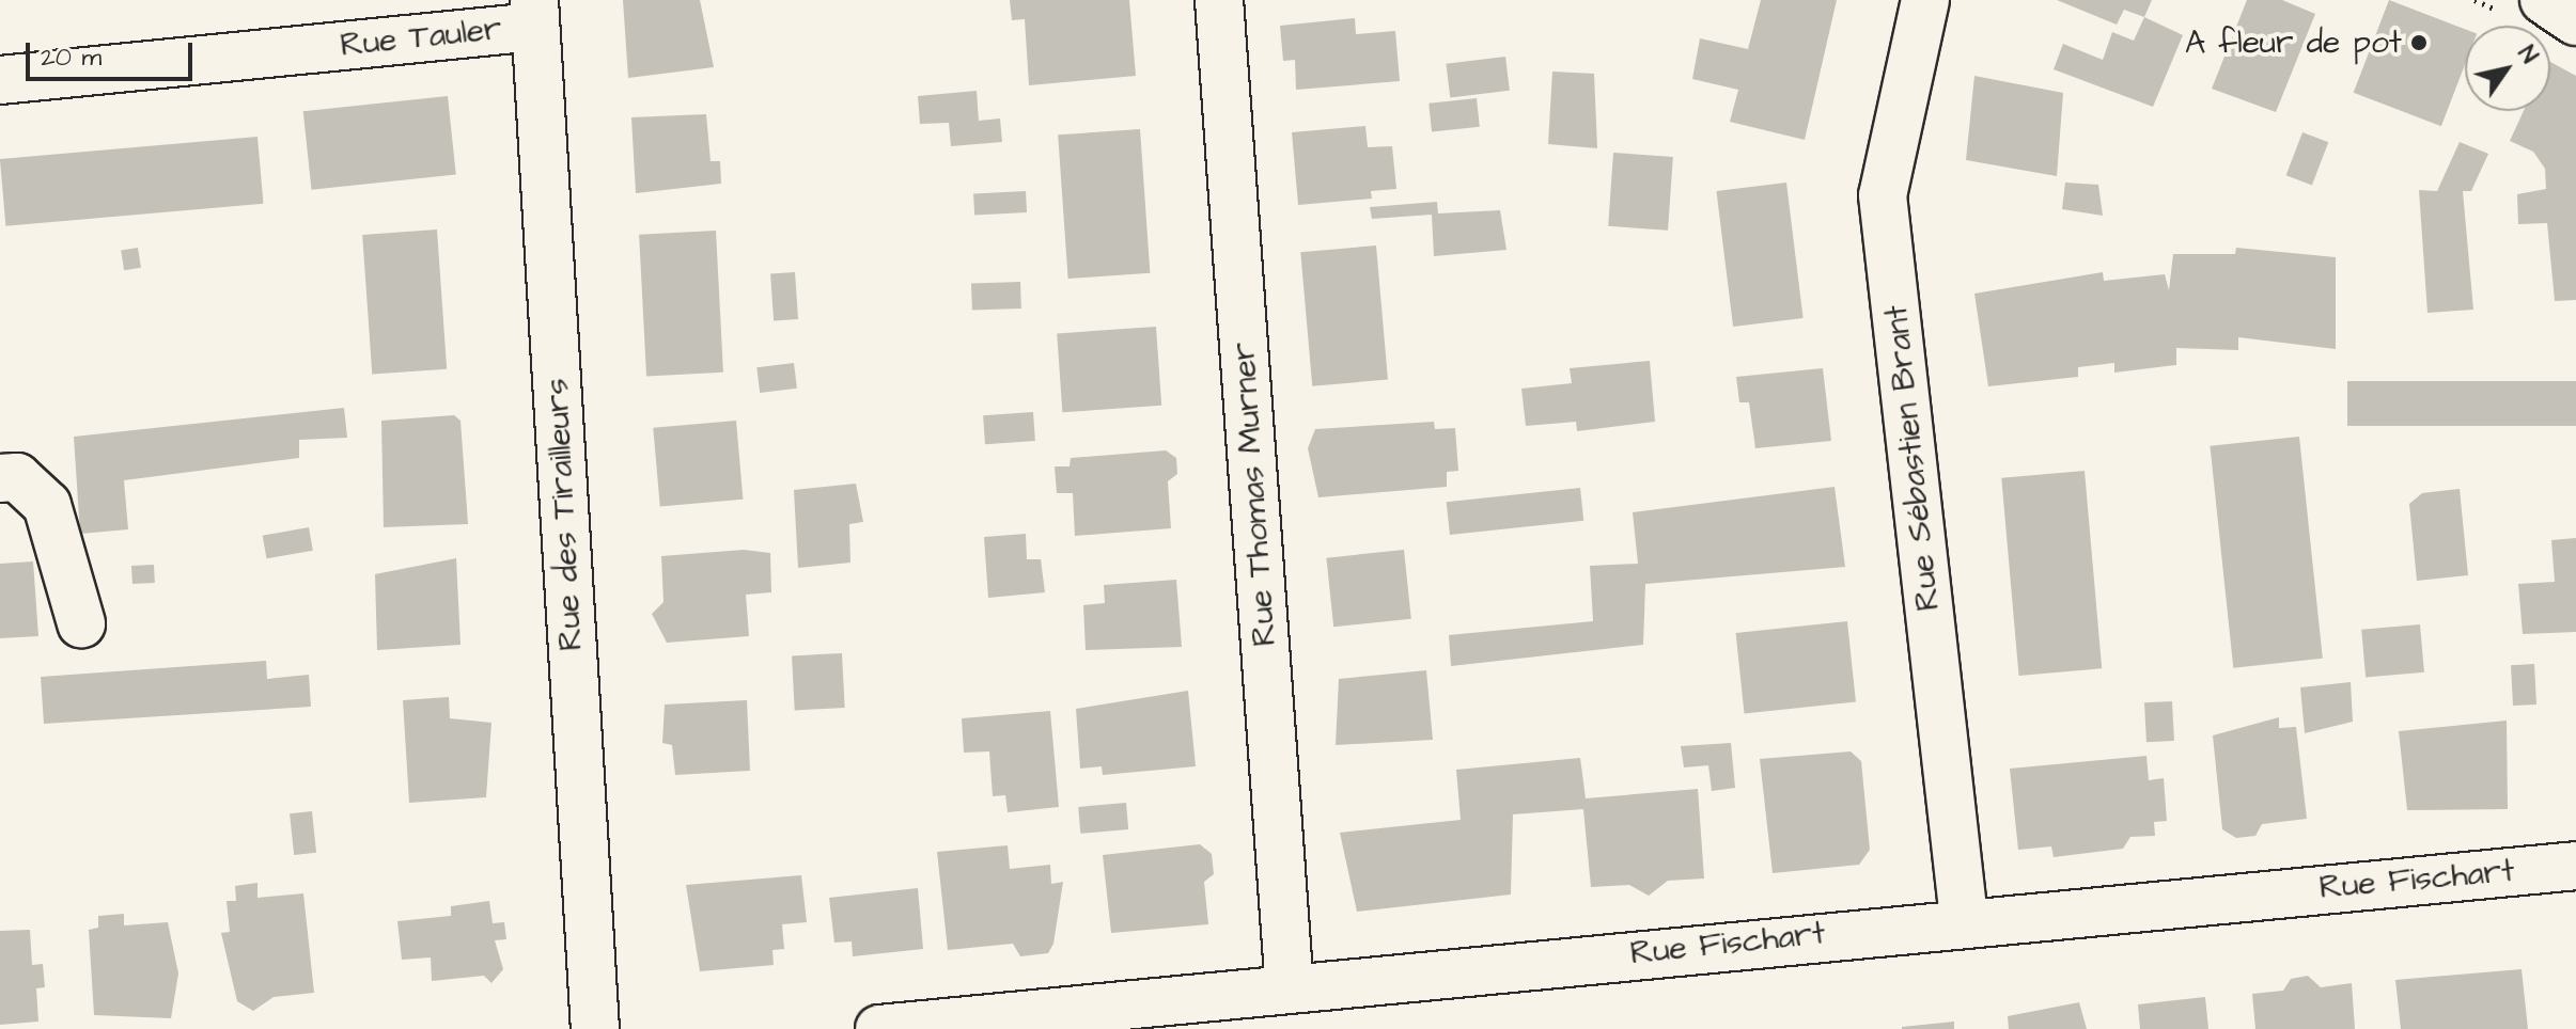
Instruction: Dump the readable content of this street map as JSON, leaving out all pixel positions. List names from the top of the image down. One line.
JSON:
{"streets":{"street":["Rue Tauler","Rue Sébastien Brant","Rue Thomas Murner","Rue des Tirailleurs","Rue Fischart"]},"crossings":[["Rue Tauler","Rue des Tirailleurs"],["Rue Sébastien Brant","Rue Fischart"],["Rue Thomas Murner","Rue Fischart"]],"places":["A fleur de pot"],"scale_bar":"20 m","north":"top right"}
